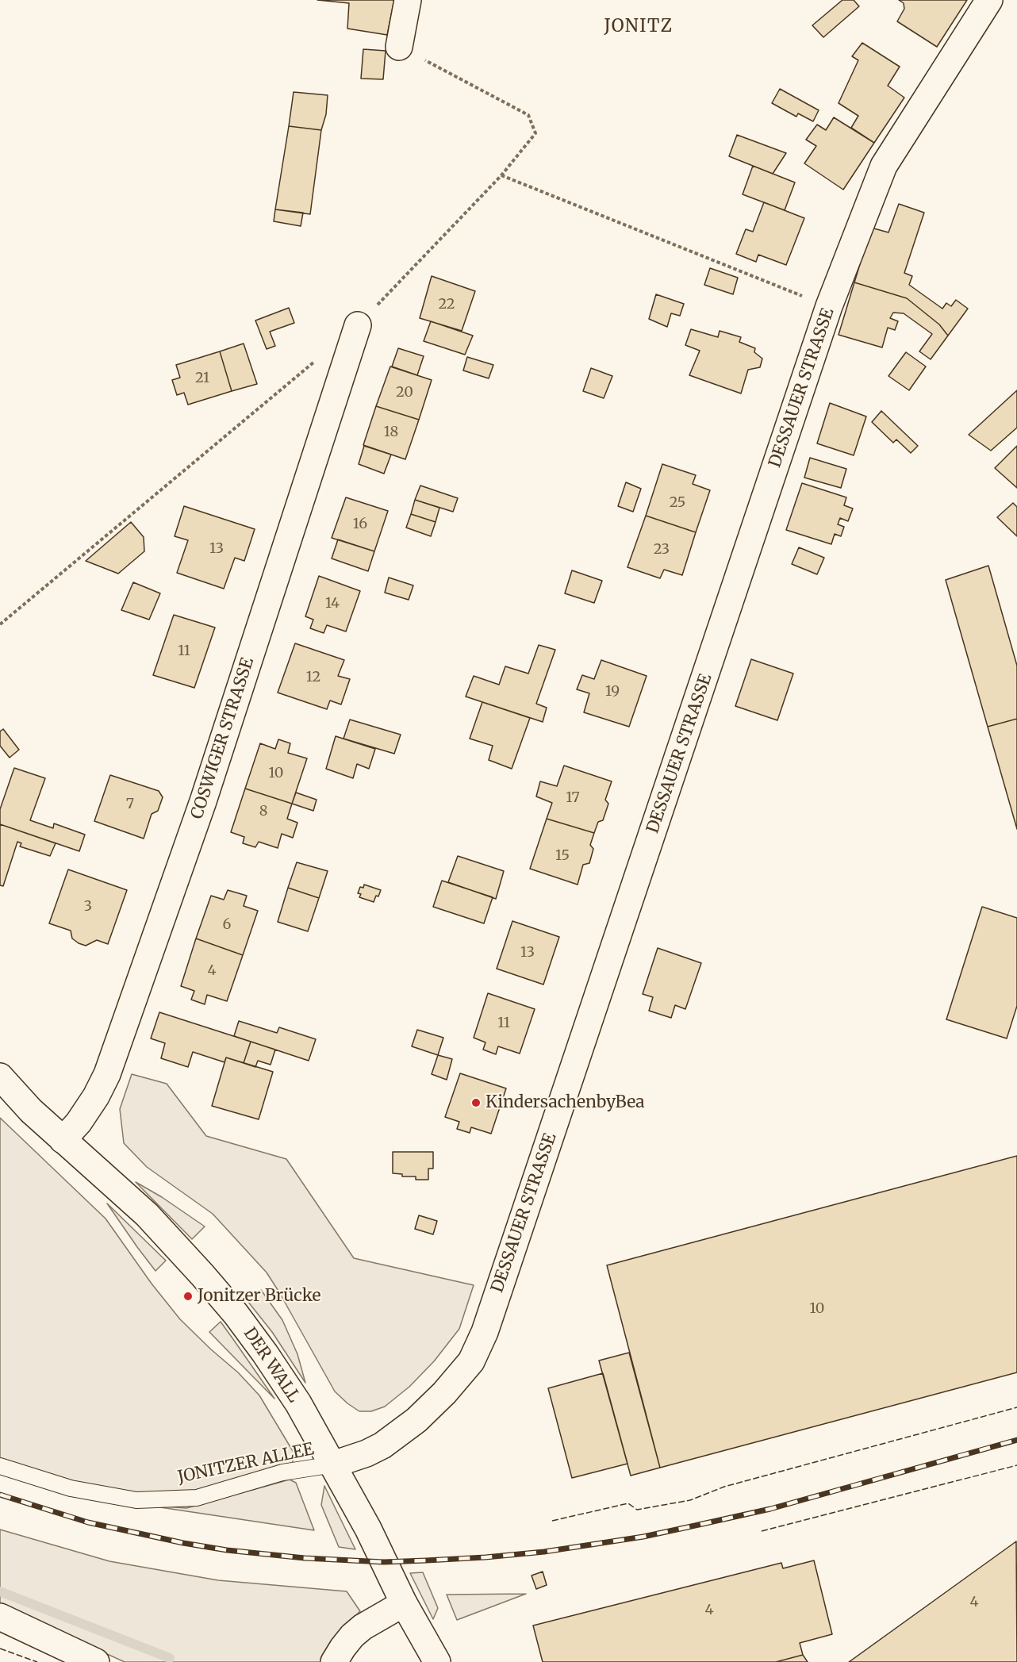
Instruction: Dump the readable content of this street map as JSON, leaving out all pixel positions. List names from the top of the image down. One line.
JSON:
{"streets":{"street":["DESSAUER STRASSE","COSWIGER STRASSE","DER WALL"],"lane":["JONITZER ALLEE"]},"crossings":[["DESSAUER STRASSE","DER WALL"],["DESSAUER STRASSE","JONITZER ALLEE"],["COSWIGER STRASSE","DER WALL"],["DER WALL","JONITZER ALLEE"]],"districts":["JONITZ"],"places":["KindersachenbyBea","Jonitzer Brücke"],"house_numbers":["22","21","20","18","25","16","13","23","14","11","12","19","10","17","7","8","15","3","6","13","4","11","10","4","4"]}
